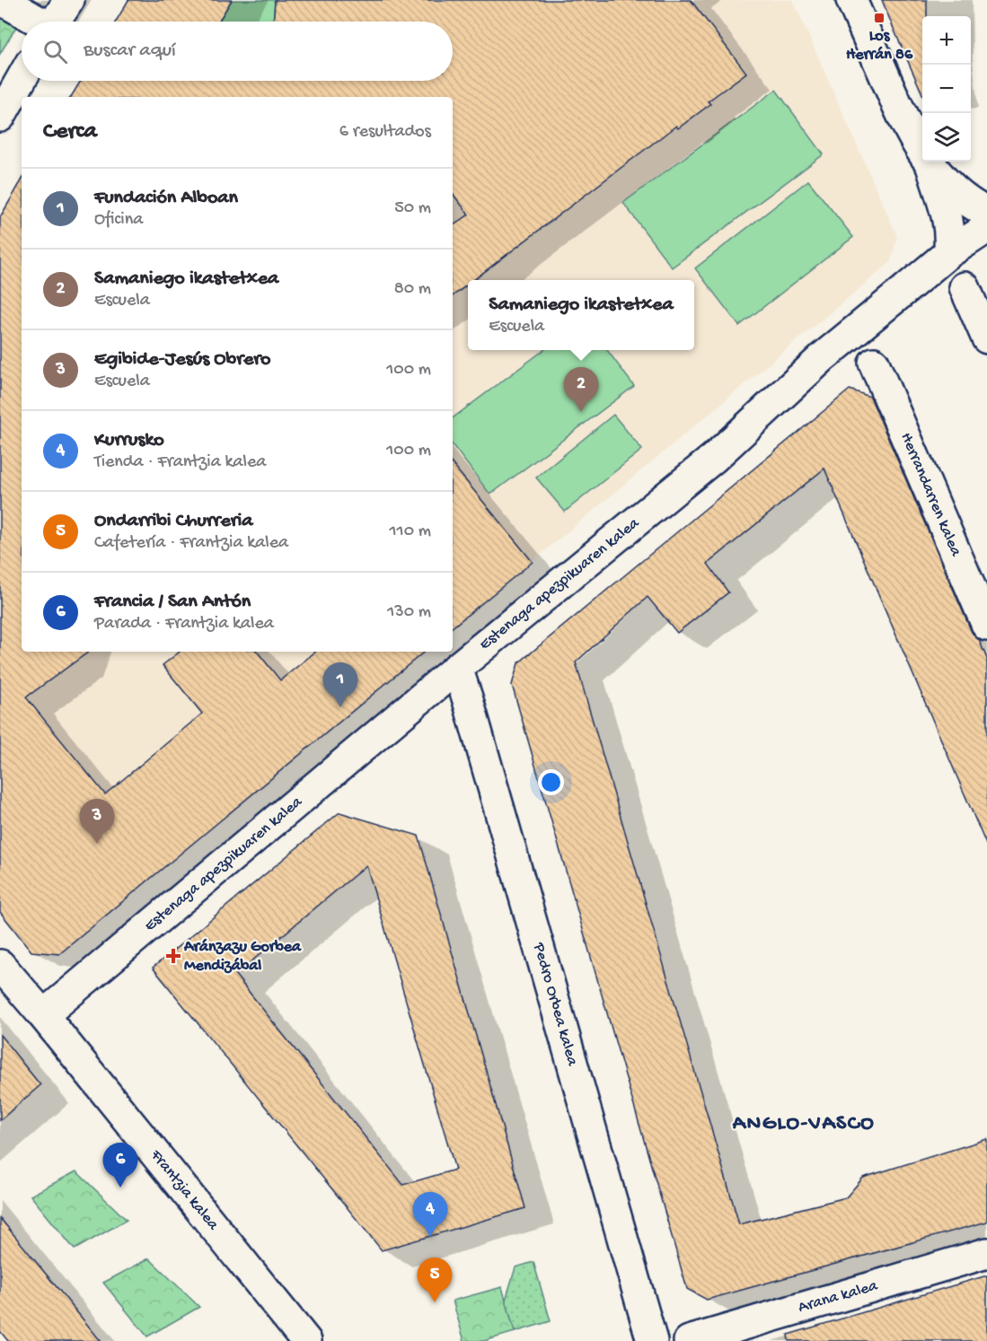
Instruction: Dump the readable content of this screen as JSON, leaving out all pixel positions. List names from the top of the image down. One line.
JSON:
{"streets":{"street":["Herrandarren kalea","Estenaga apezpikuaren kalea","Pedro Orbea kalea","Frantzia kalea","Arana kalea"]},"crossings":[["Estenaga apezpikuaren kalea","Pedro Orbea kalea"],["Estenaga apezpikuaren kalea","Frantzia kalea"]],"districts":["ANGLO-VASCO"],"places":{"transit":["Los Herrán 86"],"health":["Aránzazu Gorbea Mendizábal"]},"page":{"map_buttons":["+","−"],"search":"Buscar aquí","heading":["Cerca","6 resultados"],"list":[{"mark":"1","name":"Fundación Alboan","note":"Oficina","value":"50 m"},{"mark":"2","name":"Samaniego ikastetxea","note":"Escuela","value":"80 m"},{"mark":"3","name":"Egibide-Jesús Obrero","note":"Escuela","value":"100 m"},{"mark":"4","name":"Kurrusko","note":"Tienda · Frantzia kalea","value":"100 m"},{"mark":"5","name":"Ondarribi Churreria","note":"Cafetería · Frantzia kalea","value":"110 m"},{"mark":"6","name":"Francia / San Antón","note":"Parada · Frantzia kalea","value":"130 m"}],"popup":["Samaniego ikastetxea","Escuela"],"pins":["2","1","3","6","4","5"]}}
